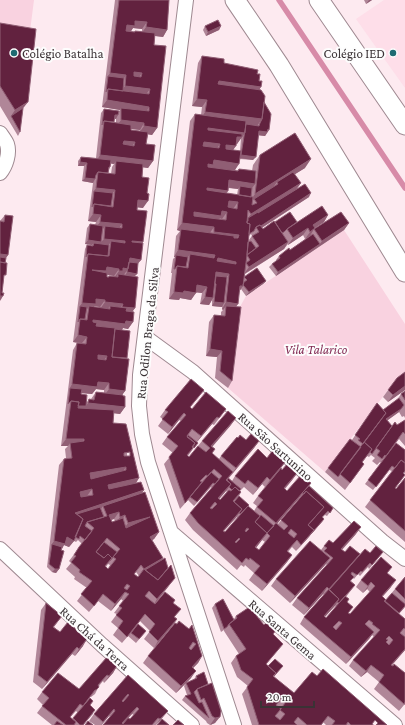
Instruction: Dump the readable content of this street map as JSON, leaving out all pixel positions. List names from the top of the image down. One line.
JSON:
{"streets":{"street":["Rua Odilon Braga da Silva","Rua São Sartunino","Rua Santa Gema","Rua Chá da Terra"]},"crossings":[["Rua Odilon Braga da Silva","Rua São Sartunino"],["Rua Odilon Braga da Silva","Rua Santa Gema"]],"parks":["Vila Talarico"],"places":["Colégio Batalha","Colégio IED"],"scale_bar":"20 m"}
